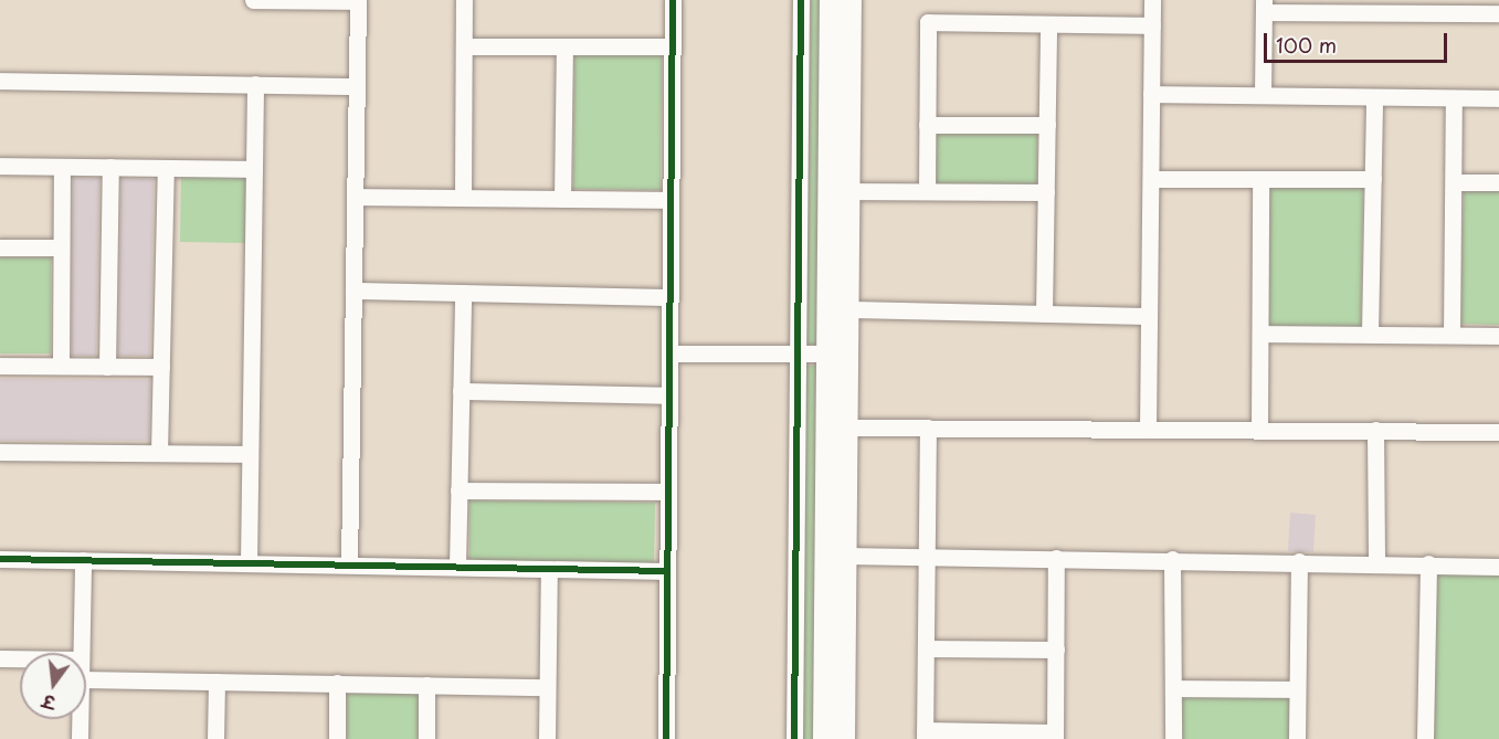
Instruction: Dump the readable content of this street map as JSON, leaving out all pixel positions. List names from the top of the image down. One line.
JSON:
{"scale_bar":"100 m","north":"bottom"}
